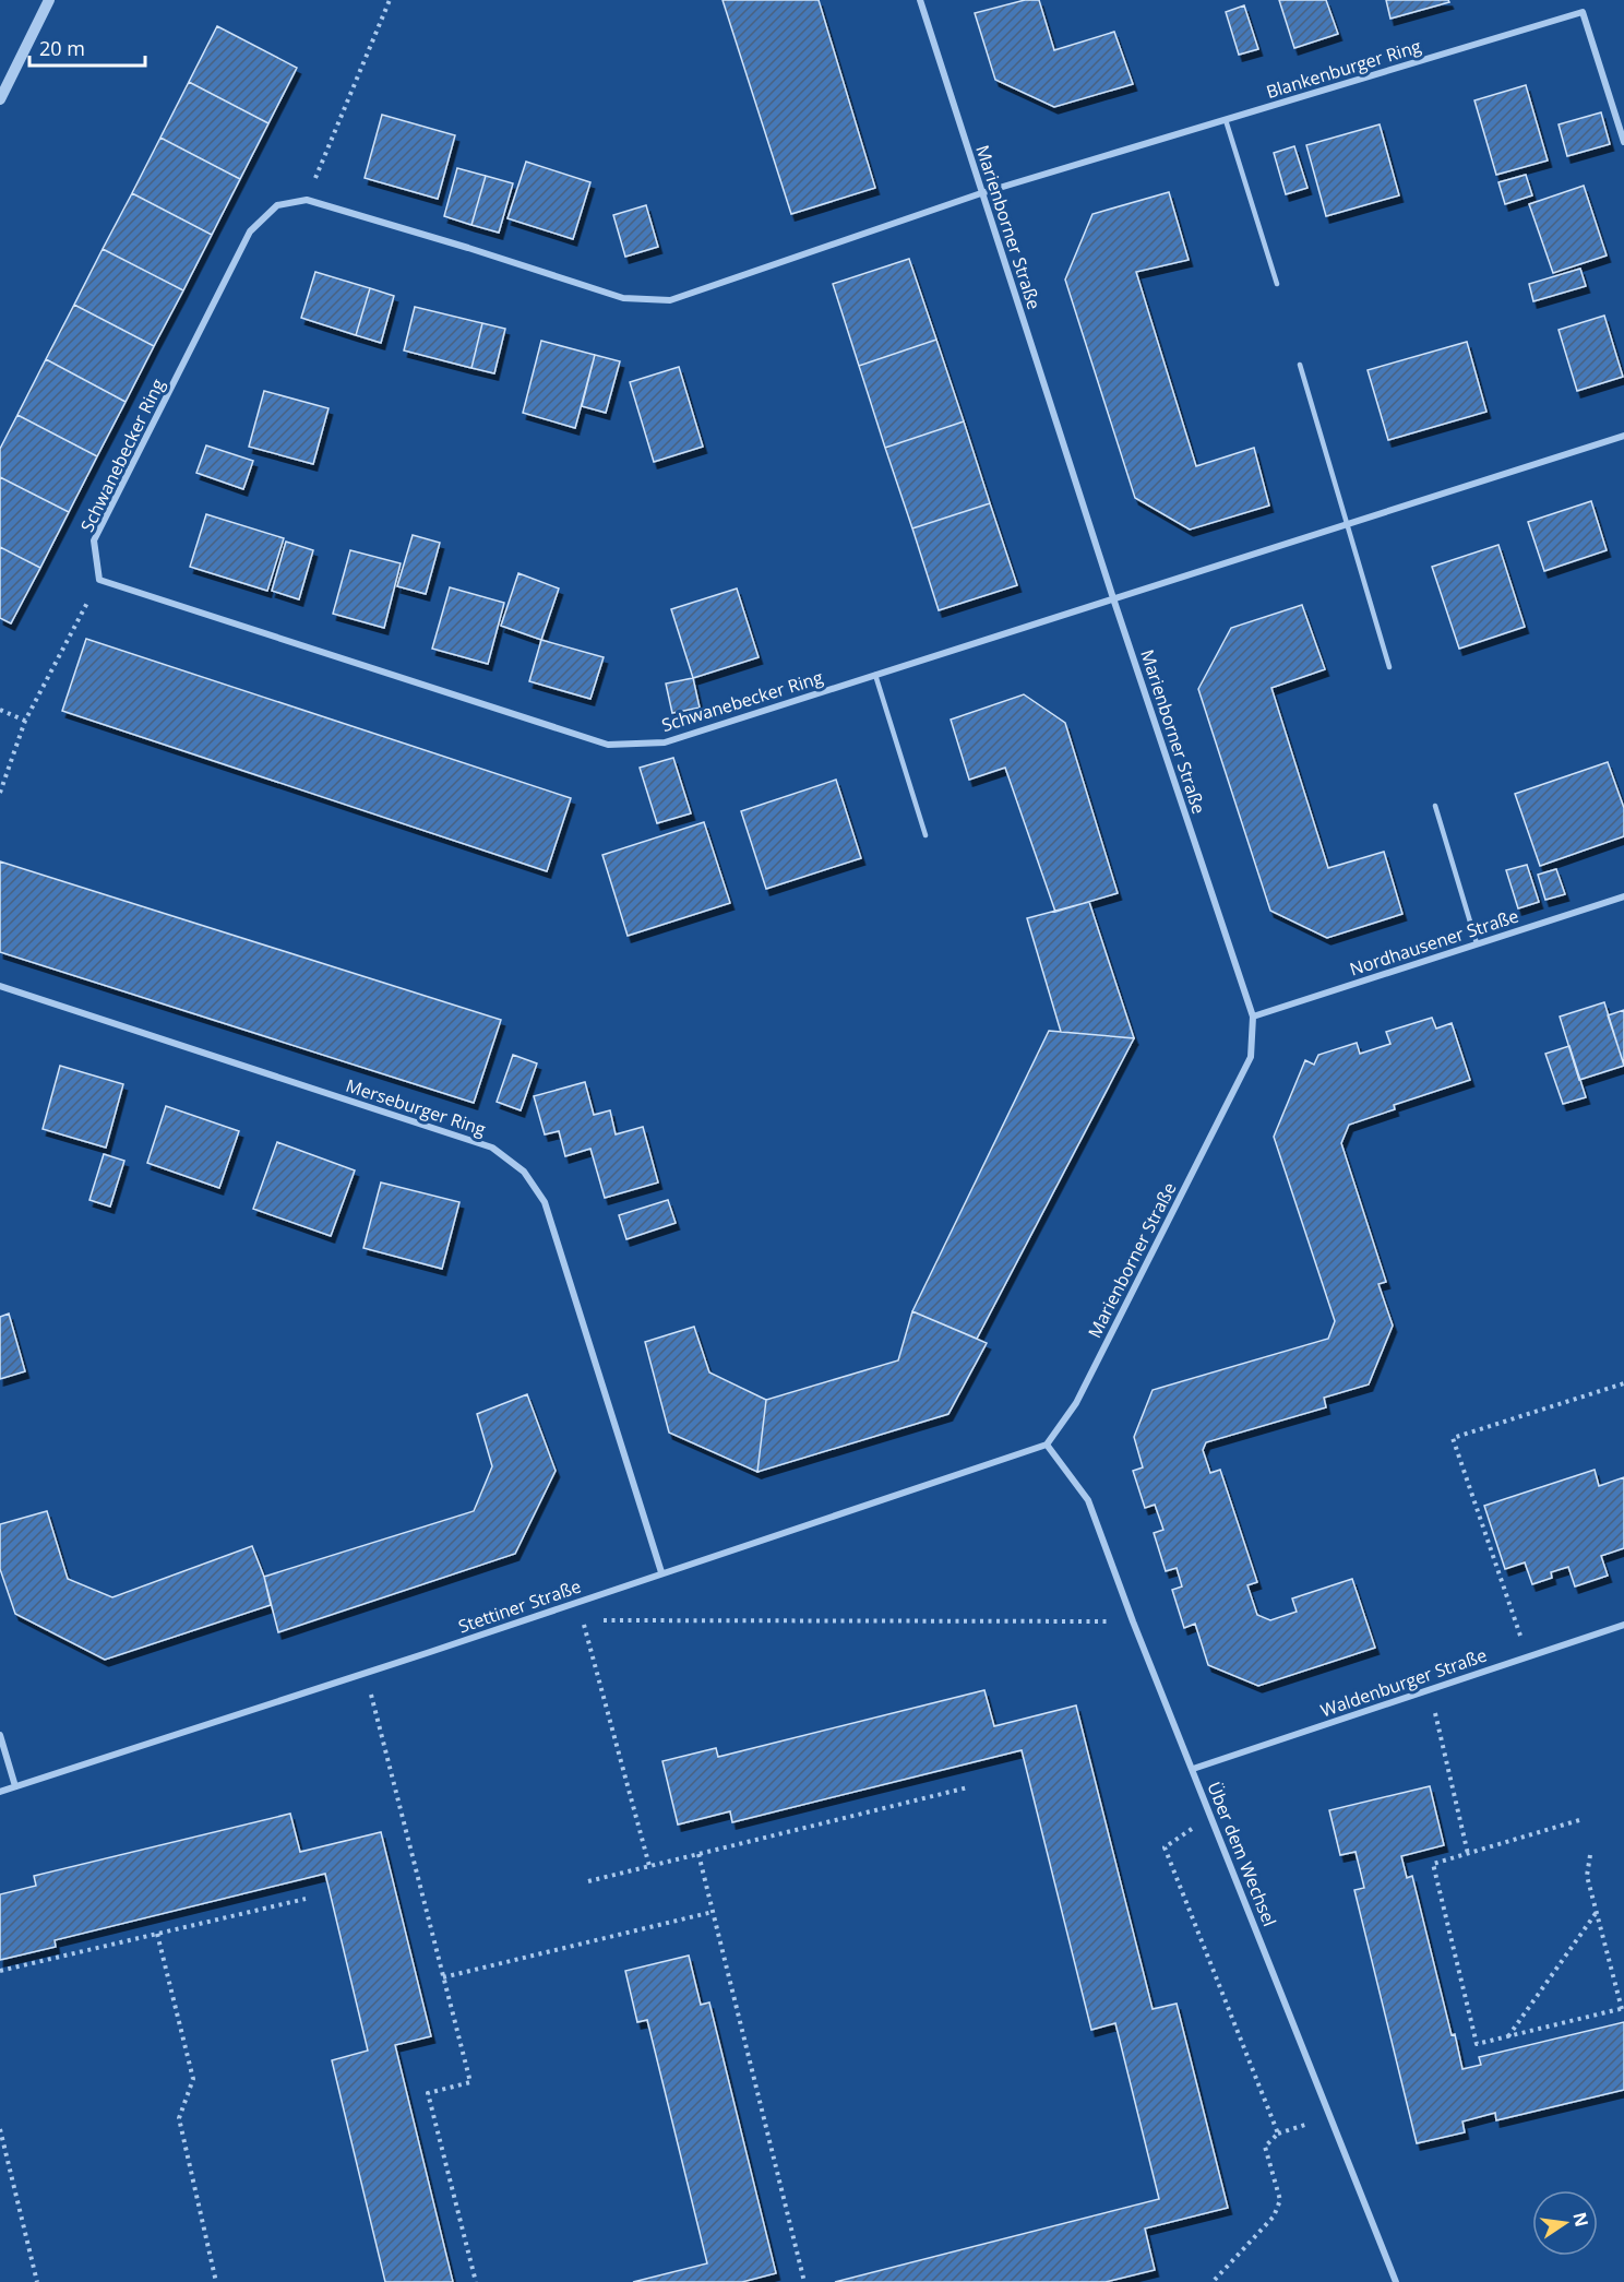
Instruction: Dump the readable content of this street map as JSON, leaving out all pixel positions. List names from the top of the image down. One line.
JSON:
{"streets":{"street":["Blankenburger Ring","Marienborner Straße","Schwanebecker Ring","Nordhausener Straße","Merseburger Ring","Stettiner Straße","Waldenburger Straße","Über dem Wechsel"]},"crossings":[["Blankenburger Ring","Marienborner Straße"],["Blankenburger Ring","Schwanebecker Ring"],["Marienborner Straße","Schwanebecker Ring"],["Marienborner Straße","Nordhausener Straße"],["Marienborner Straße","Stettiner Straße"],["Marienborner Straße","Über dem Wechsel"],["Merseburger Ring","Stettiner Straße"],["Stettiner Straße","Über dem Wechsel"],["Waldenburger Straße","Über dem Wechsel"]],"scale_bar":"20 m","north":"right"}
